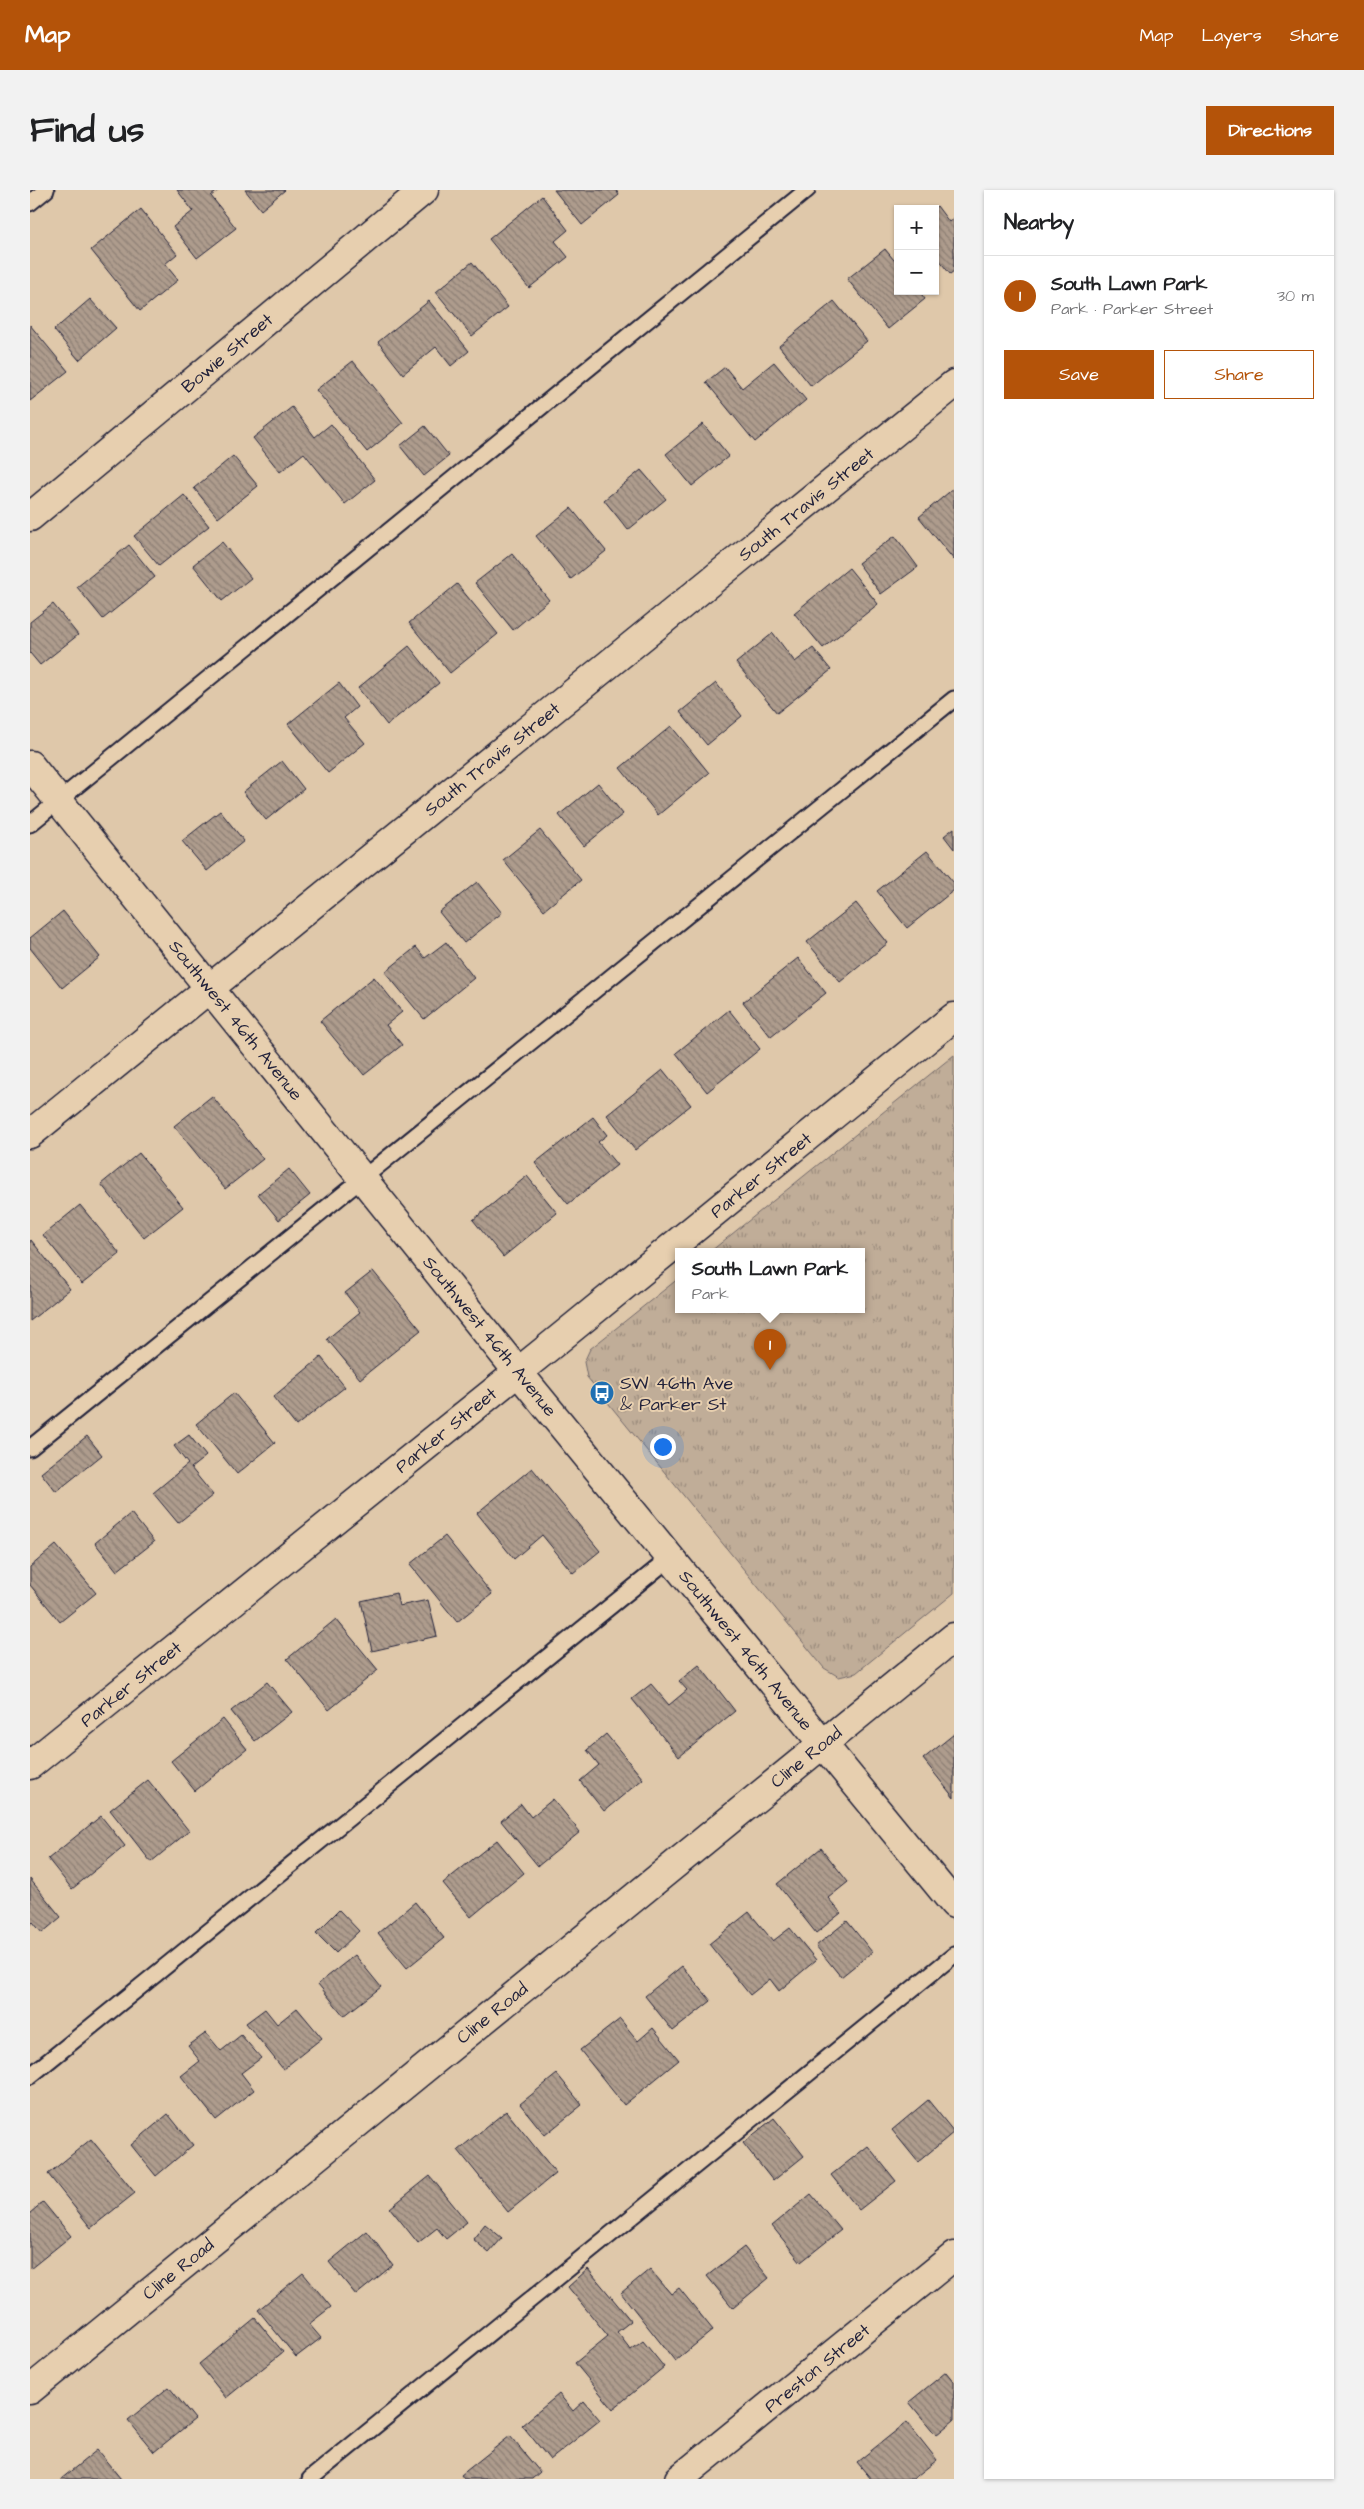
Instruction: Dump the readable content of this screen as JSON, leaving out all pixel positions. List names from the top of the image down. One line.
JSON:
{"streets":{"street":["Bowie Street","South Travis Street","Southwest 46th Avenue","Parker Street","Cline Road","Preston Street"]},"crossings":[["South Travis Street","Southwest 46th Avenue"],["Southwest 46th Avenue","Parker Street"],["Southwest 46th Avenue","Cline Road"]],"places":{"bus stop":["SW 46th Ave & Parker St"]},"page":{"header":"Map","nav":["Map","Layers","Share"],"title":"Find us","buttons":["Directions",["Save","Share"]],"heading":"Nearby","map_buttons":["+","−"],"list":[{"mark":"1","name":"South Lawn Park","note":"Park · Parker Street","value":"30 m"}],"popup":["South Lawn Park","Park"],"pins":"1"}}
